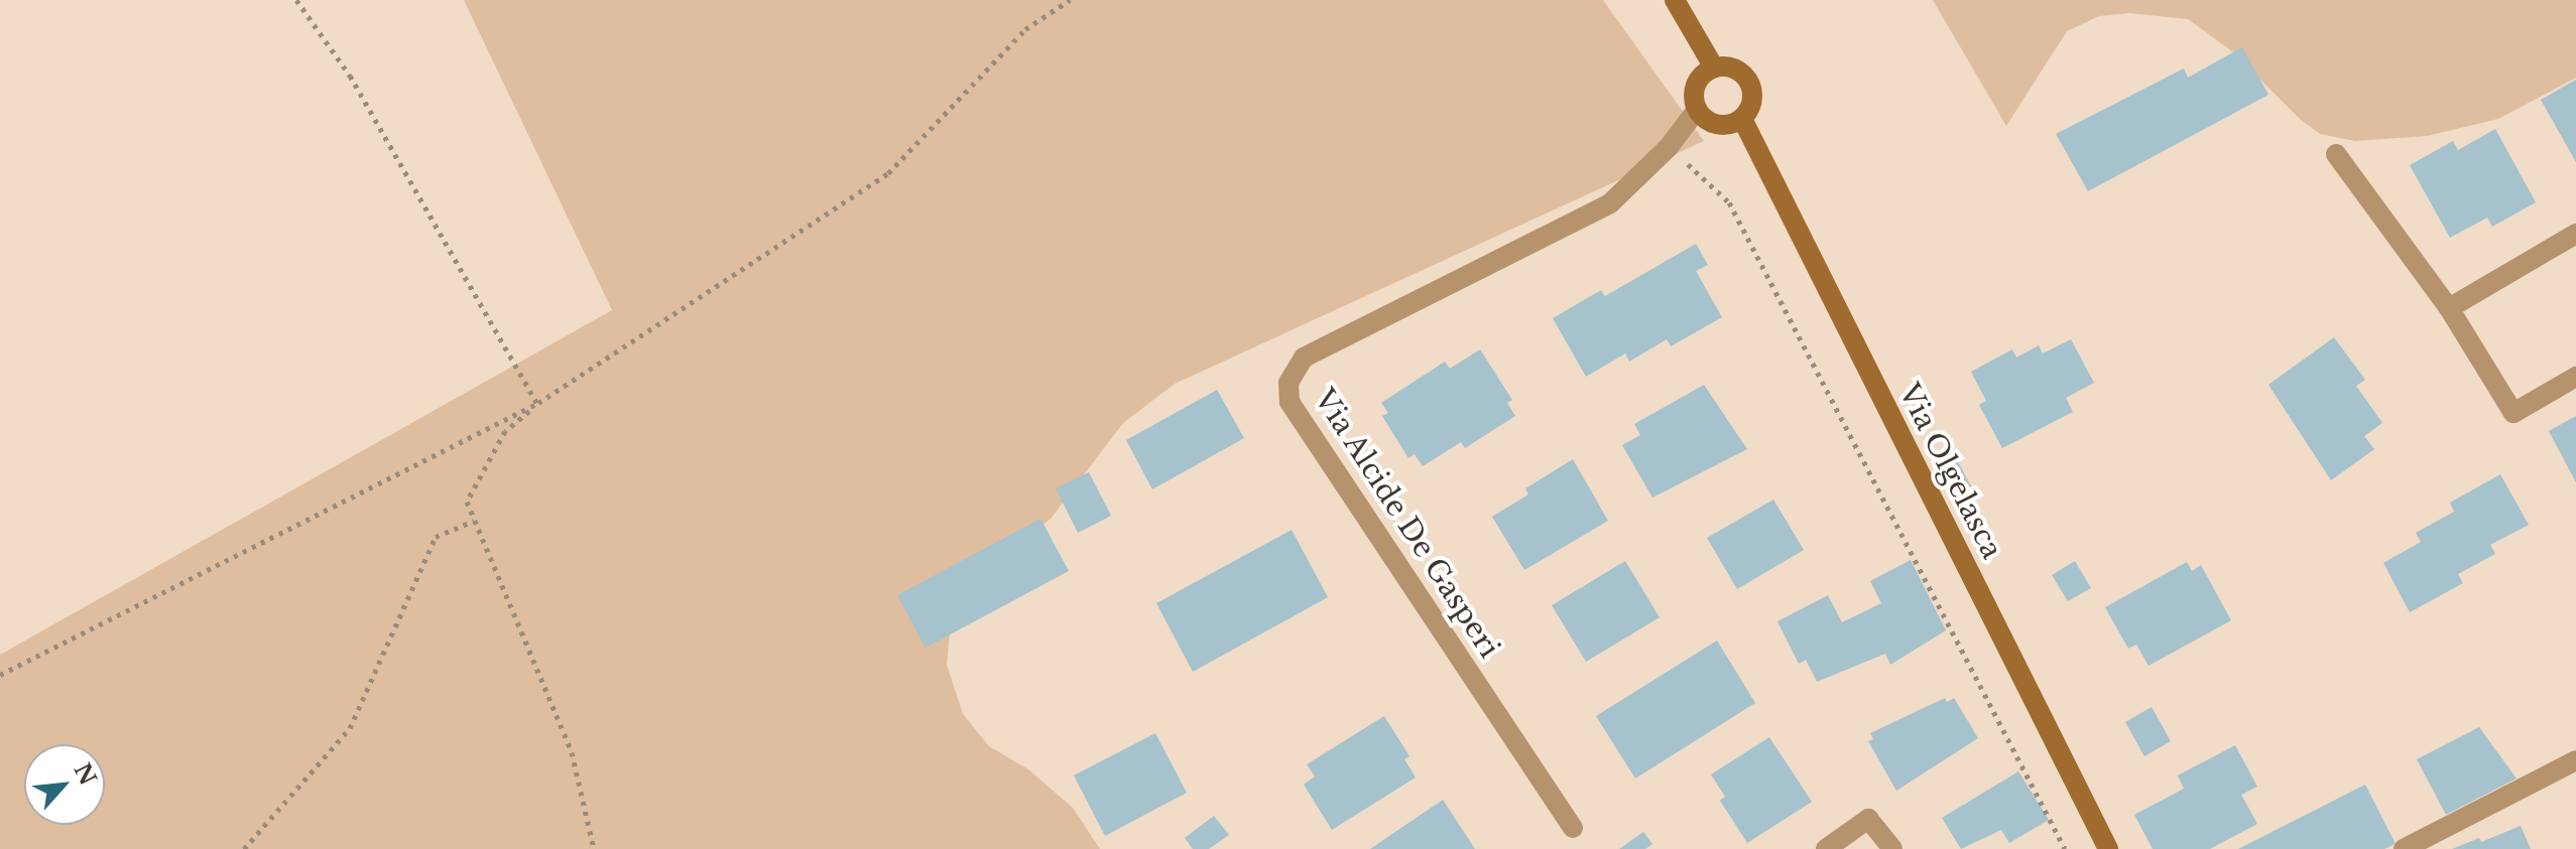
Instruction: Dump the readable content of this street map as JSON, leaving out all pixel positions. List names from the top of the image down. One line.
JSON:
{"streets":{"street":["Via Olgelasca","Via Alcide De Gasperi"]},"crossings":[["Via Olgelasca","Via Alcide De Gasperi"]],"north":"top right"}
